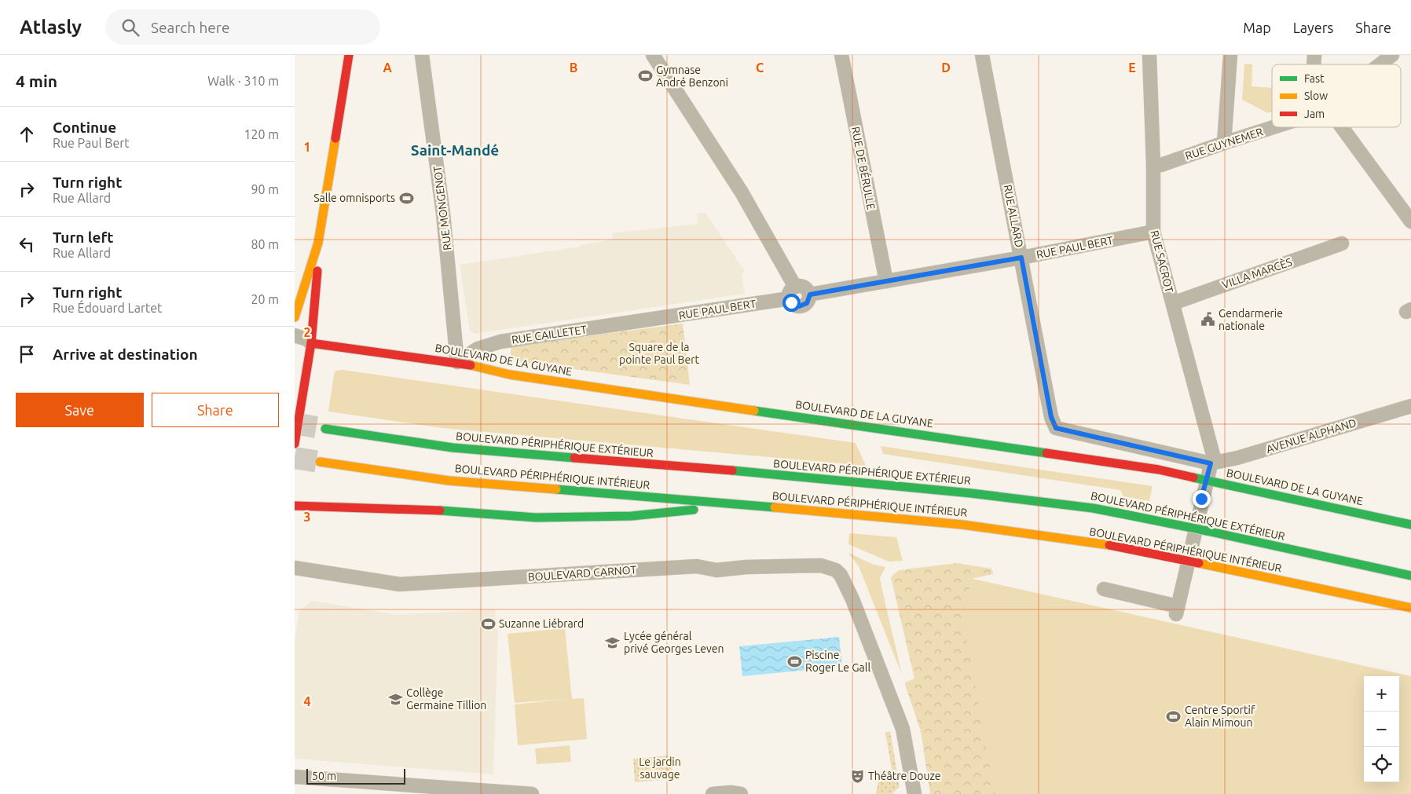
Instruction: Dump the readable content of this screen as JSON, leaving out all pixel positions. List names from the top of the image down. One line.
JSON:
{"streets":{"main road":["BOULEVARD DE LA GUYANE","BOULEVARD PÉRIPHÉRIQUE EXTÉRIEUR","BOULEVARD PÉRIPHÉRIQUE INTÉRIEUR"],"street":["RUE GUYNEMER","RUE DE BÉRULLE","RUE MONGENOT","RUE ALLARD","RUE PAUL BERT","RUE SACROT","VILLA MARCÈS","RUE CAILLETET","AVENUE ALPHAND","BOULEVARD CARNOT"]},"crossings":[["RUE GUYNEMER","RUE SACROT"],["RUE DE BÉRULLE","RUE PAUL BERT"],["RUE MONGENOT","RUE CAILLETET"],["RUE MONGENOT","BOULEVARD DE LA GUYANE"],["RUE ALLARD","RUE PAUL BERT"],["RUE ALLARD","RUE SACROT"],["RUE ALLARD","AVENUE ALPHAND"],["RUE PAUL BERT","RUE SACROT"],["RUE PAUL BERT","RUE CAILLETET"],["RUE SACROT","VILLA MARCÈS"],["RUE SACROT","BOULEVARD DE LA GUYANE"],["RUE SACROT","AVENUE ALPHAND"],["RUE CAILLETET","BOULEVARD DE LA GUYANE"]],"districts":["Saint-Mandé"],"parks":["Square de la pointe Paul Bert","Le jardin sauvage"],"places":{"sports":["Gymnase André Benzoni","Salle omnisports","Suzanne Liébrard","Piscine Roger Le Gall","Centre Sportif Alain Mimoun"],"public building":["Gendarmerie nationale"],"school or university":["Lycée général privé Georges Leven","Collège Germaine Tillion"],"theatre":["Théâtre Douze"]},"legend":["Fast","Slow","Jam"],"scale_bar":"50 m","page":{"header":"Atlasly","search":"Search here","nav":["Map","Layers","Share"],"heading":["4 min","Walk · 310 m"],"list":[["Continue","Rue Paul Bert","120 m"],["Turn right","Rue Allard","90 m"],["Turn left","Rue Allard","80 m"],["Turn right","Rue Édouard Lartet","20 m"],"Arrive at destination"],"buttons":["Save","Share"],"map_buttons":["+","−"],"scale":"50 m"},"grid":{"columns":["A","B","C","D","E"],"rows":["1","2","3","4"]}}
